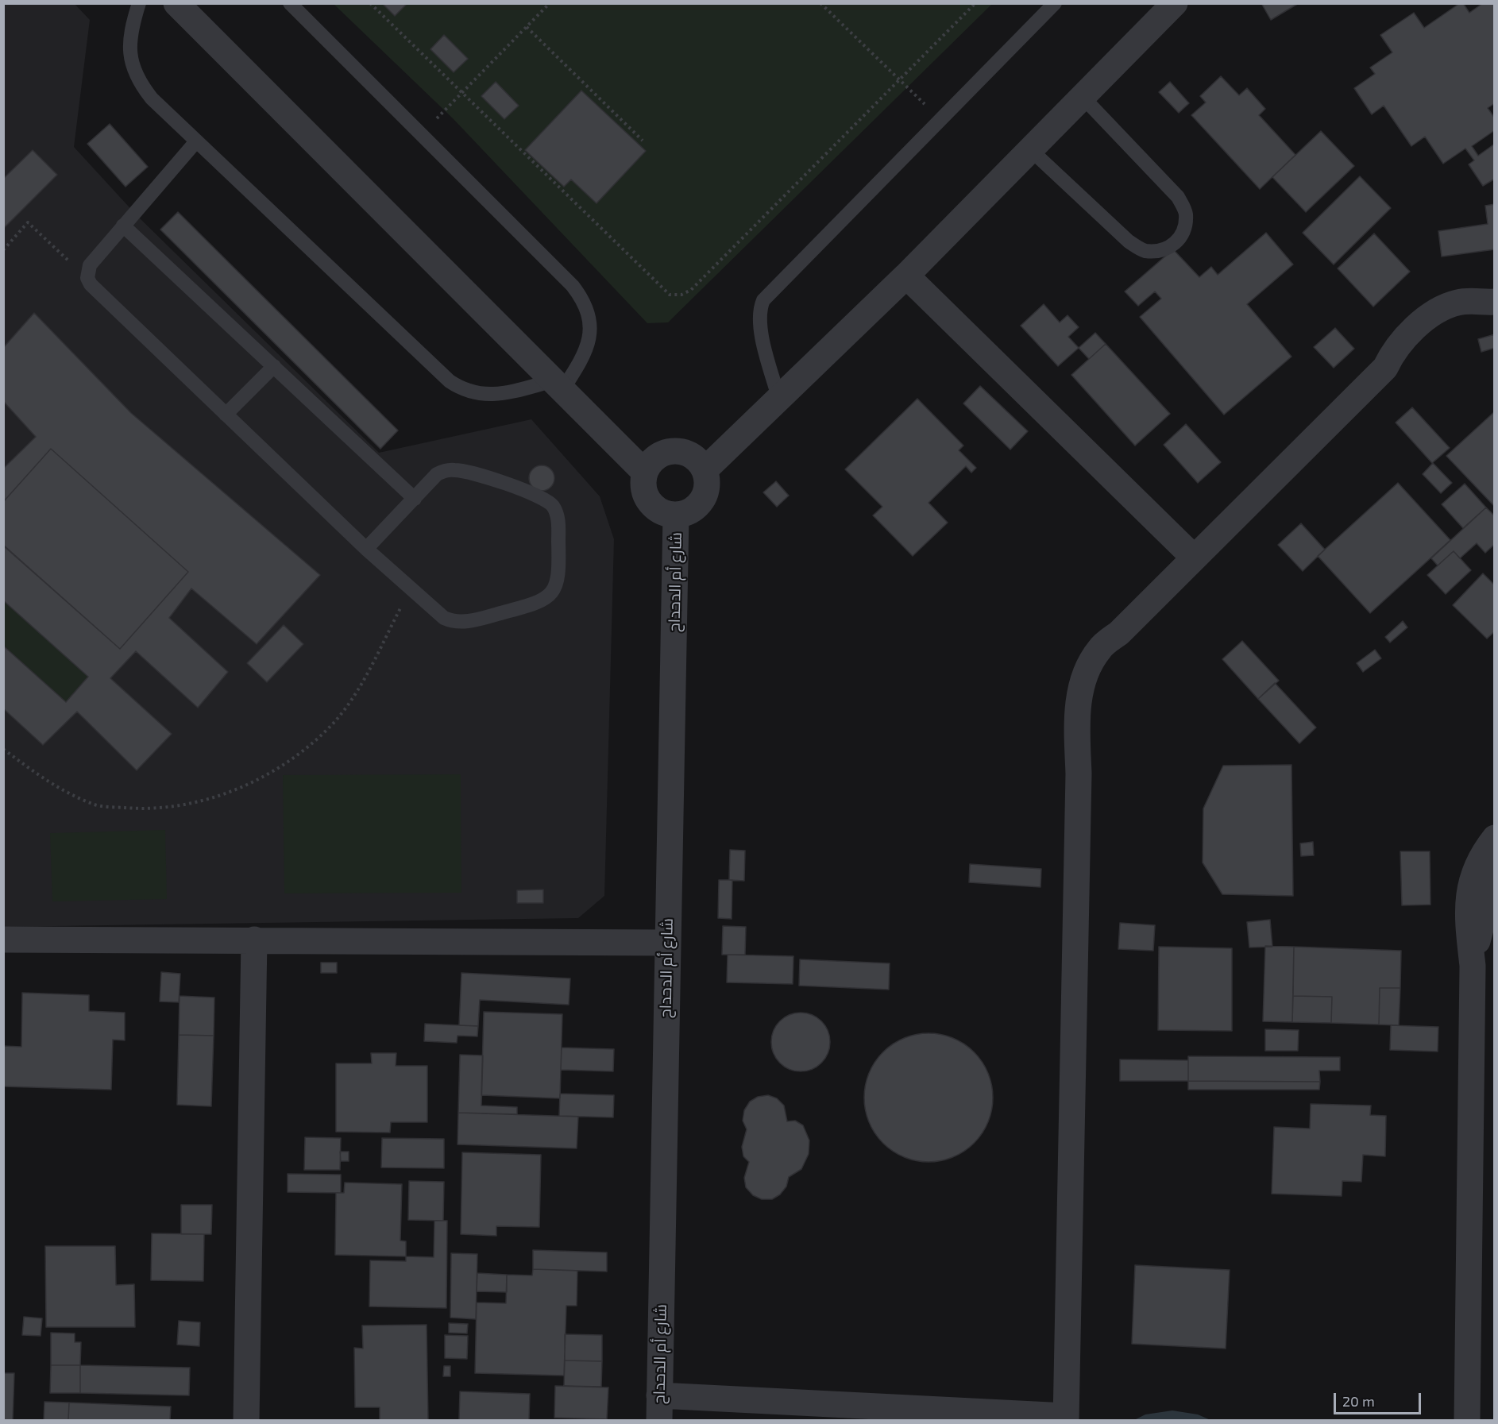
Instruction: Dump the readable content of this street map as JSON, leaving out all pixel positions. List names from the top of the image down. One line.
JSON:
{"streets":{"street":["شارع أم الدحداح"]},"scale_bar":"20 m"}
